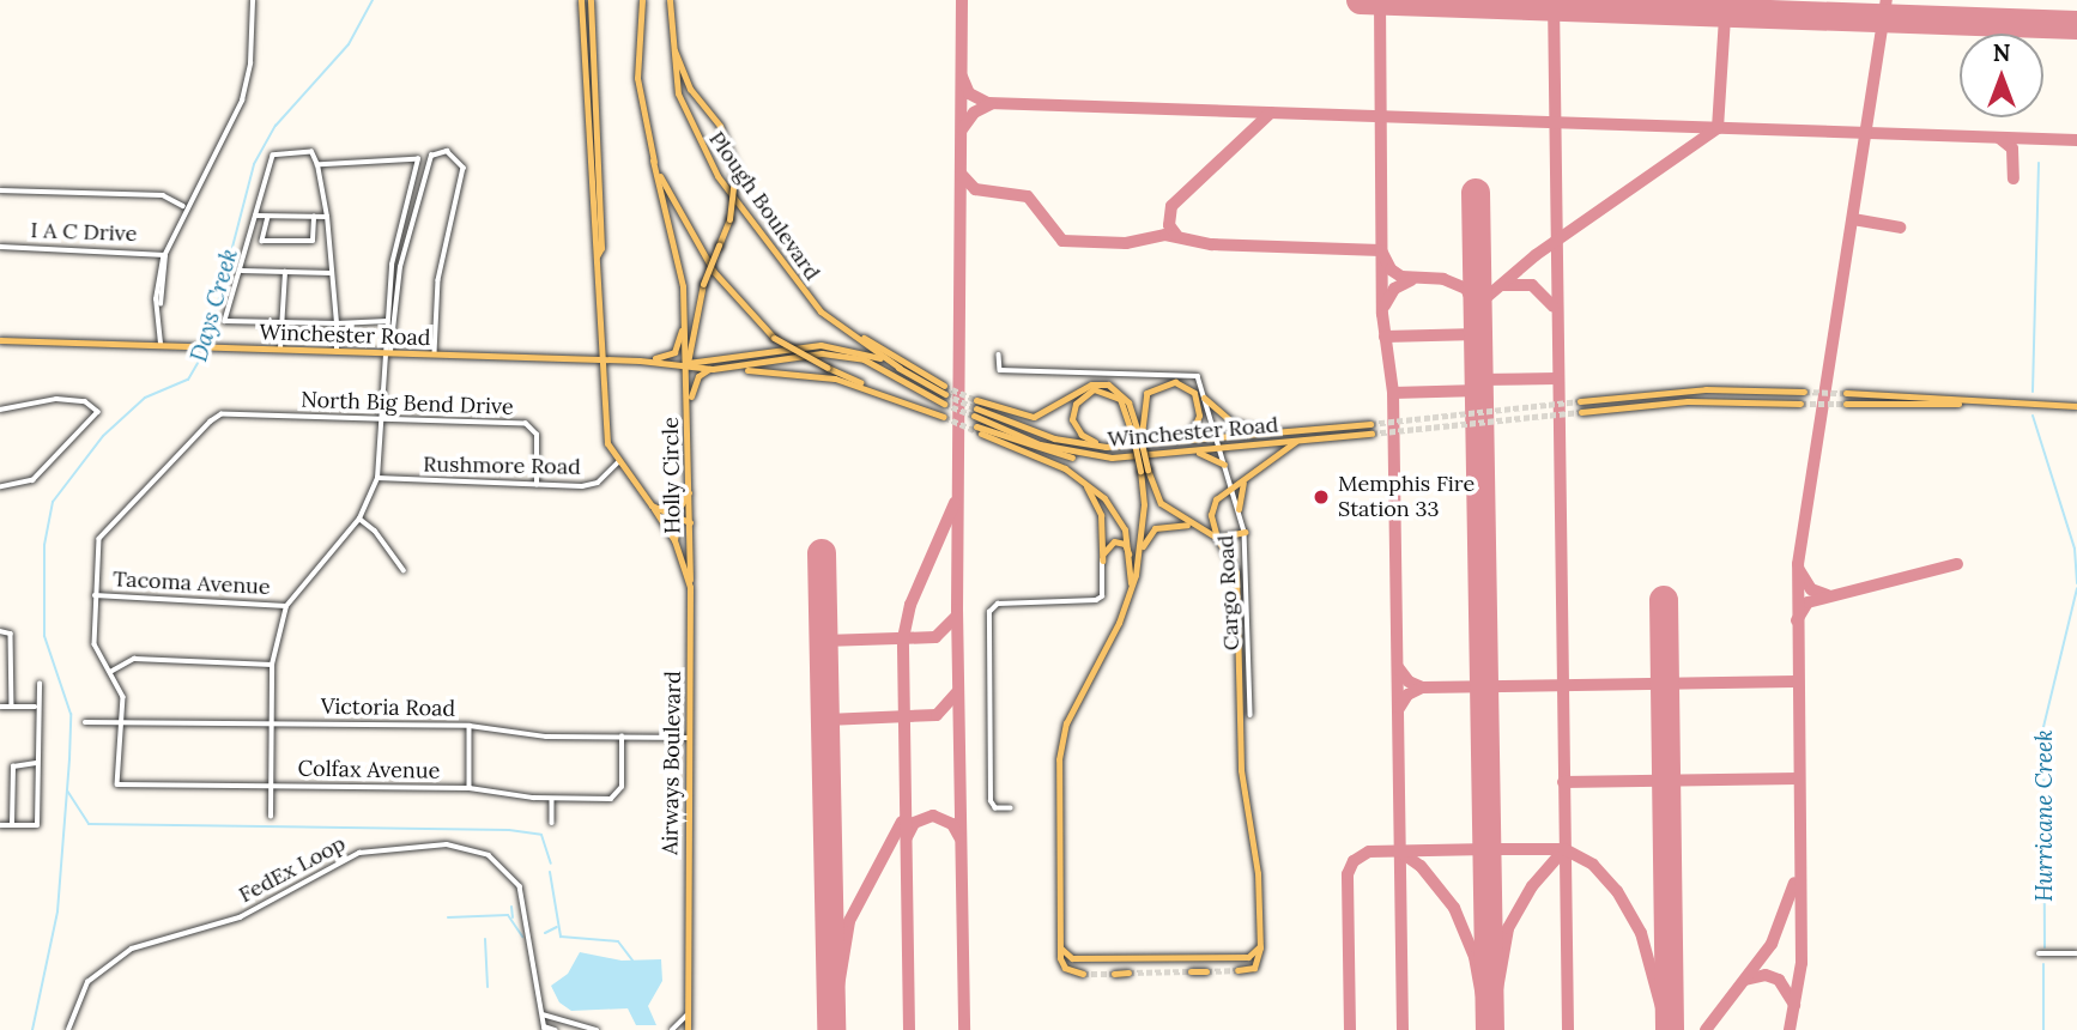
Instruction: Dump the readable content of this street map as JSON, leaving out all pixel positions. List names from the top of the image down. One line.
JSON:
{"streets":{"main road":["Plough Boulevard","Winchester Road","Holly Circle","Airways Boulevard"],"street":["I A C Drive","North Big Bend Drive","Rushmore Road","Tacoma Avenue","Cargo Road","Victoria Road","Colfax Avenue","FedEx Loop"]},"crossings":[["Winchester Road","Holly Circle"],["Winchester Road","Cargo Road"],["Winchester Road","Airways Boulevard"],["North Big Bend Drive","Rushmore Road"],["North Big Bend Drive","Tacoma Avenue"],["Rushmore Road","Airways Boulevard"],["Holly Circle","Airways Boulevard"],["Victoria Road","Airways Boulevard"],["Victoria Road","Colfax Avenue"]],"water":["Days Creek","Hurricane Creek"],"places":["Memphis Fire Station 33"],"north":"top"}
